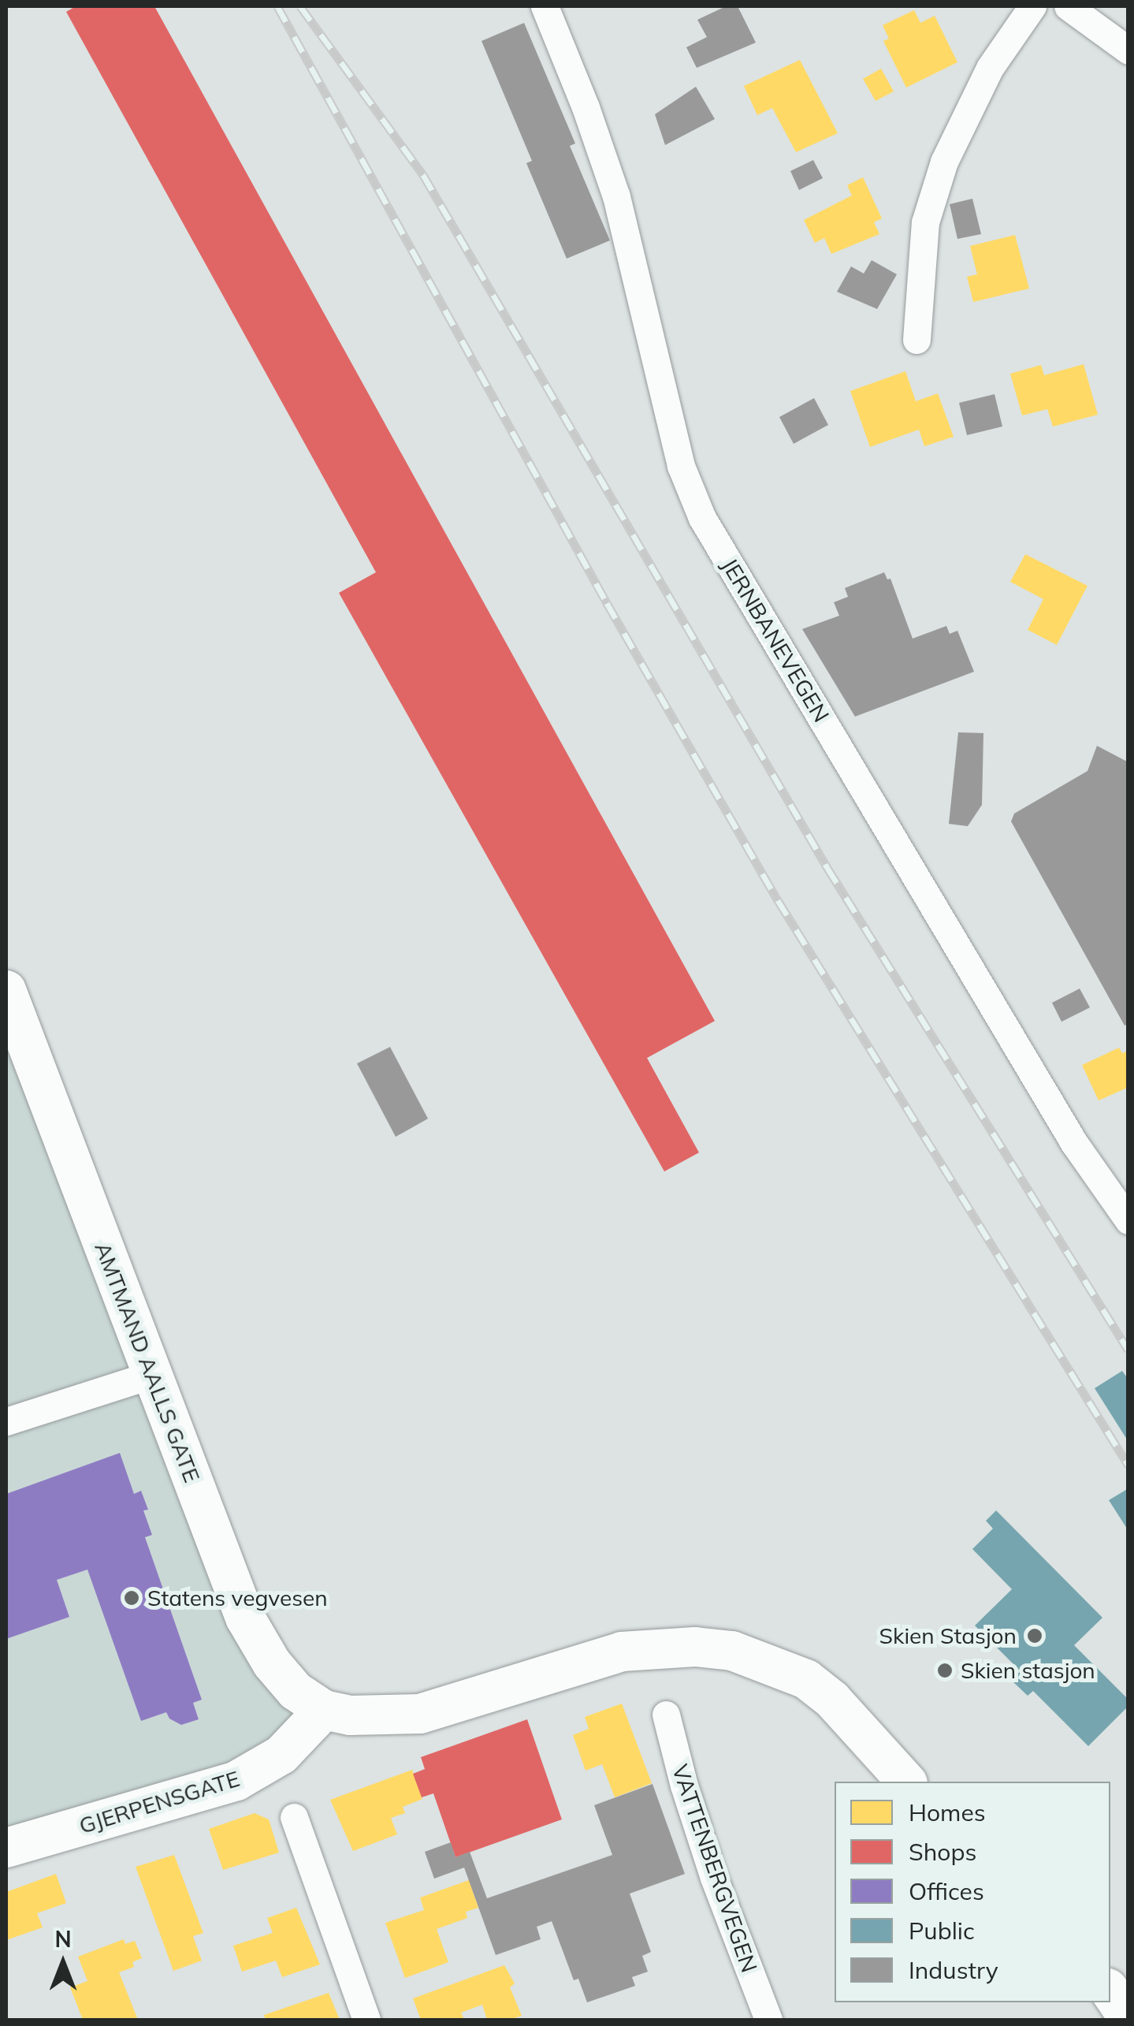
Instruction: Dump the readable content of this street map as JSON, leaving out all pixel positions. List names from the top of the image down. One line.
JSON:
{"streets":{"main road":["AMTMAND AALLS GATE","GJERPENSGATE"],"street":["JERNBANEVEGEN","VATTENBERGVEGEN"]},"crossings":[["AMTMAND AALLS GATE","GJERPENSGATE"]],"places":["Statens vegvesen","Skien Stasjon","Skien stasjon"],"legend":["Homes","Shops","Offices","Public","Industry"],"north":"top"}
